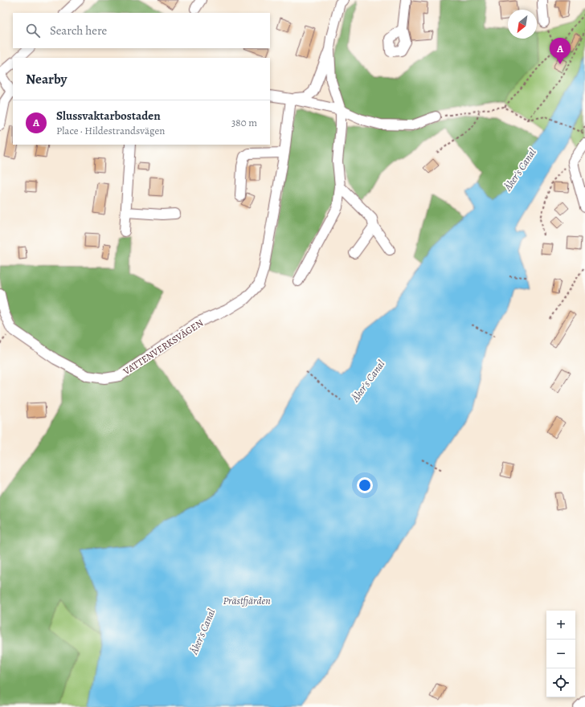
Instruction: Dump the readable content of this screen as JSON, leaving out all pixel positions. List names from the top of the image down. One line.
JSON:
{"streets":{"street":["VATTENVERKSVÄGEN"]},"water":["Åker's Canal","Prästfjärden"],"north":"bottom left","page":{"search":"Search here","pins":"A","heading":"Nearby","list":[{"mark":"A","name":"Slussvaktarbostaden","note":"Place · Hildestrandsvägen","value":"380 m"}],"map_buttons":["+","−"]}}
